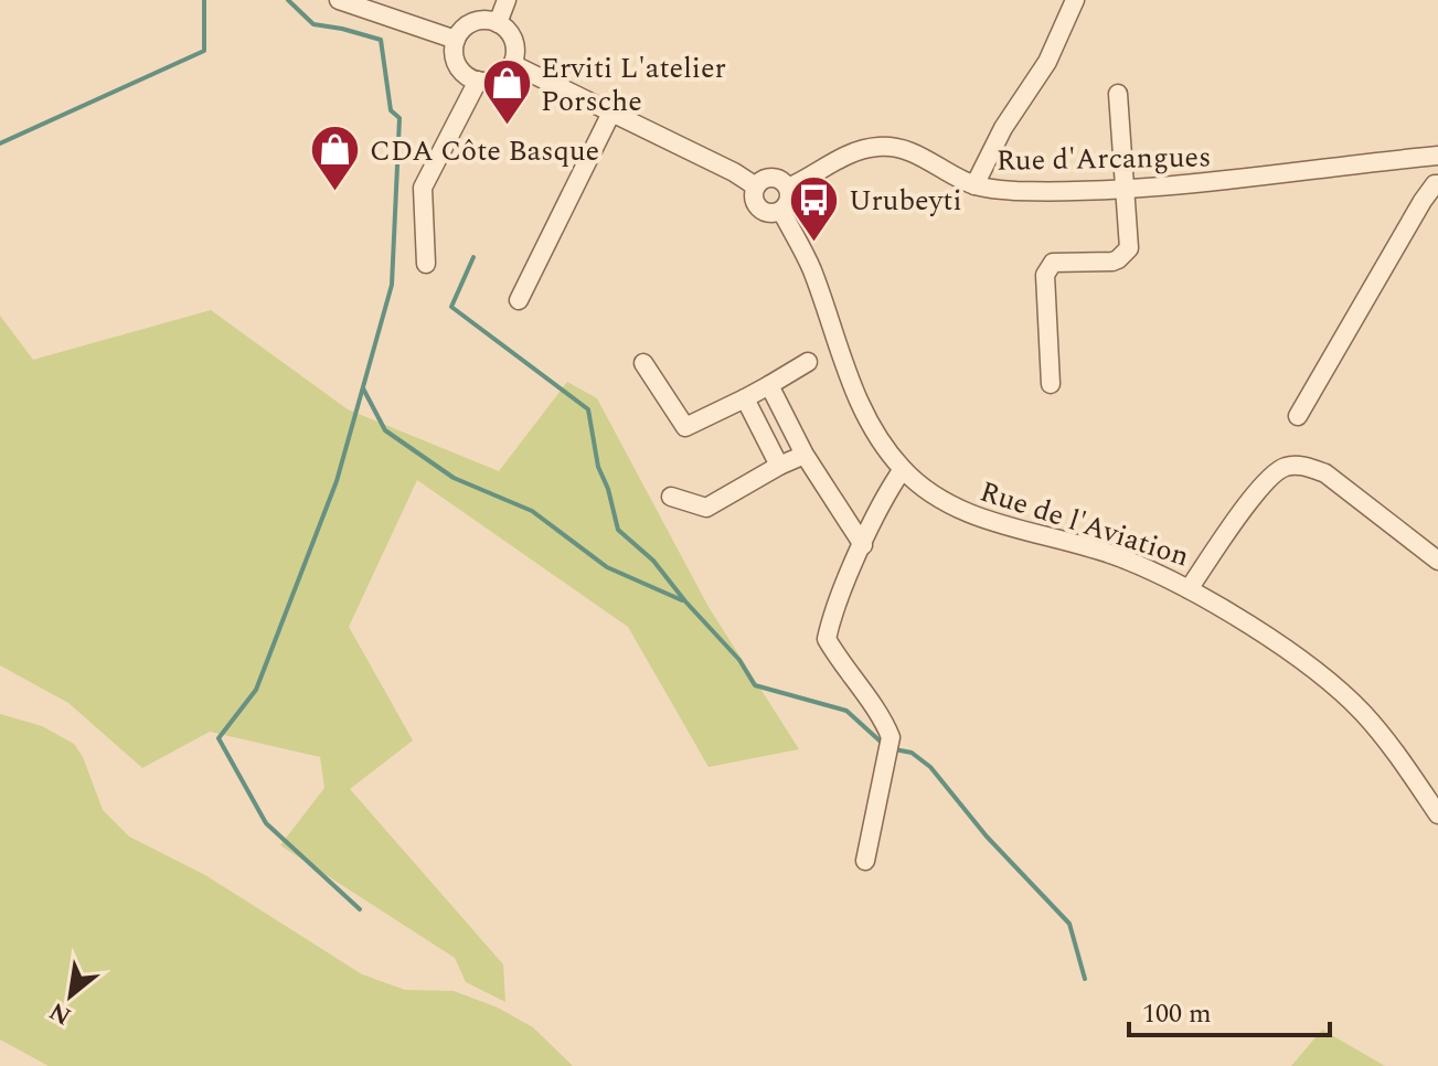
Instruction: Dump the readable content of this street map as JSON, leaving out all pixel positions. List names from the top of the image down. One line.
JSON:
{"streets":{"street":["Rue d'Arcangues","Rue de l'Aviation"]},"crossings":[["Rue d'Arcangues","Rue de l'Aviation"]],"places":{"shop":["Erviti L'atelier Porsche","CDA Côte Basque"],"bus stop":["Urubeyti"]},"scale_bar":"100 m","north":"bottom left"}
